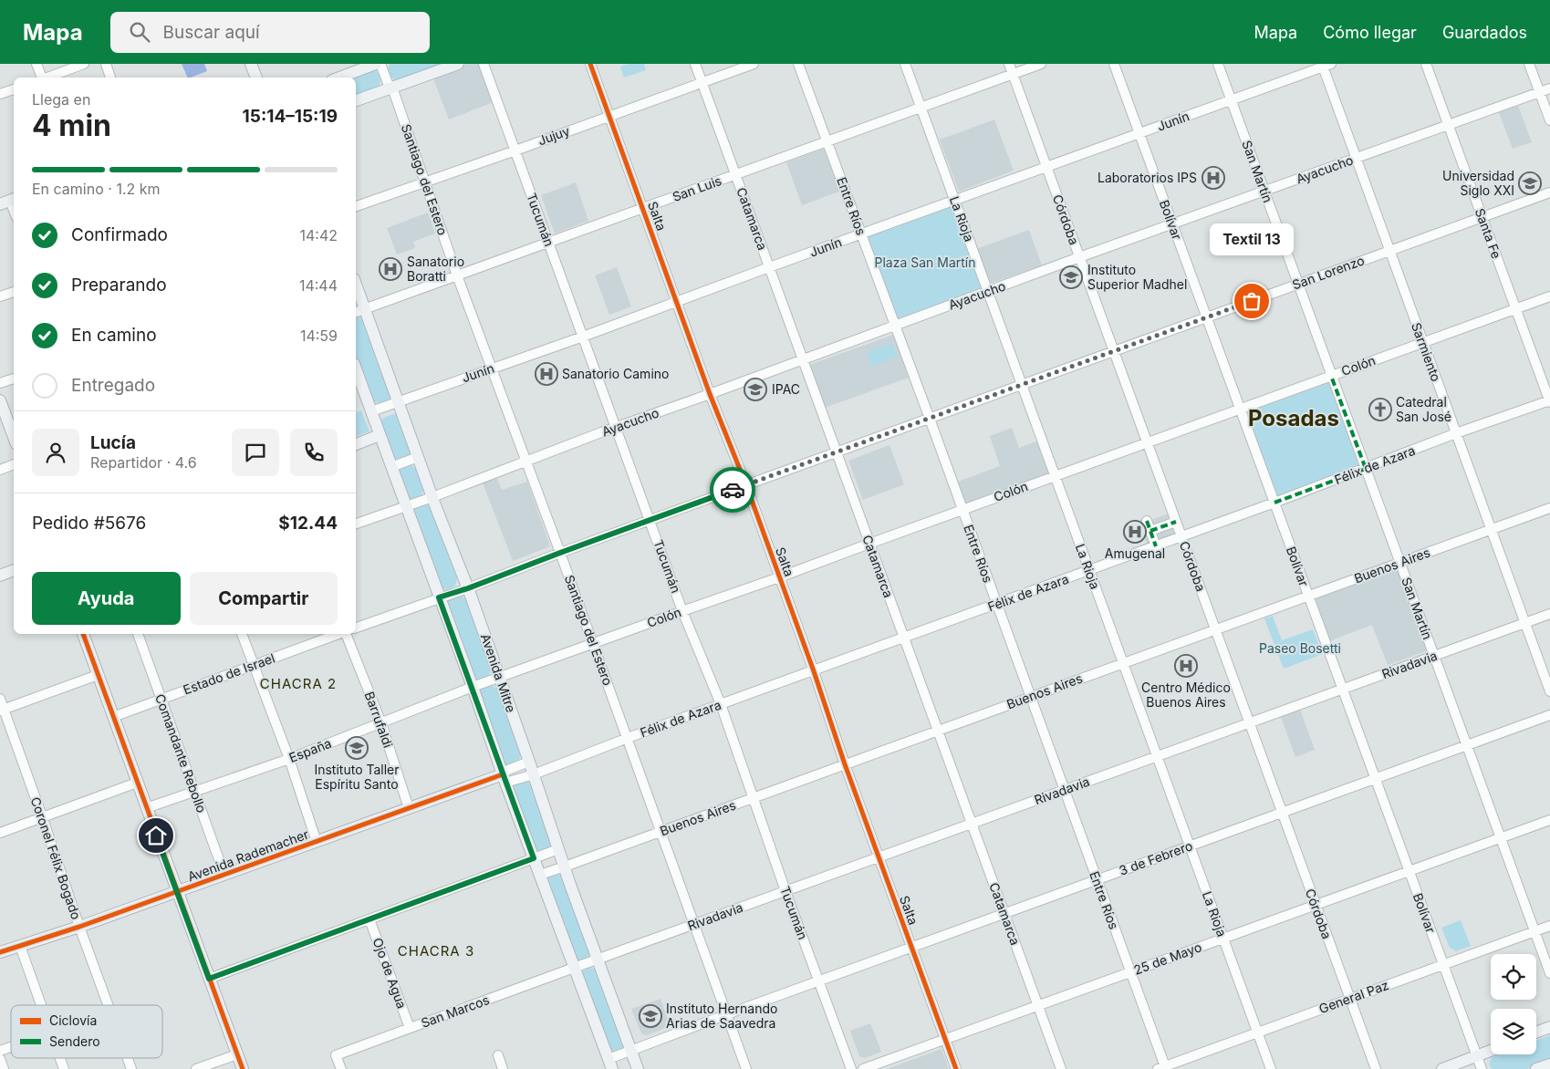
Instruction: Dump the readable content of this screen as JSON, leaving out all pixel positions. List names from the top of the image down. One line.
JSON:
{"streets":{"main road":["Avenida Mitre","Avenida Rademacher"],"street":["Junín","Jujuy","Ayacucho","San Martín","Santiago del Estero","San Luis","Entre Ríos","Salta","Catamarca","La Rioja","Tucumán","Córdoba","Bolívar","Santa Fe","San Lorenzo","Sarmiento","Colón","Félix de Azara","Buenos Aires","Rivadavia","Estado de Israel","Barrufaldi","España","Comandante Rebollo","Coronel Félix Bogado","3 de Febrero","25 de Mayo","Ojo de Agua","General Paz","San Marcos"]},"crossings":[["Junín","San Martín"],["Junín","Santiago del Estero"],["Junín","Entre Ríos"],["Junín","Salta"],["Junín","Catamarca"],["Junín","La Rioja"],["Junín","Tucumán"],["Junín","Córdoba"],["Junín","Bolívar"],["Junín","Sarmiento"],["Junín","Avenida Mitre"],["Jujuy","Santiago del Estero"],["Jujuy","Salta"],["Jujuy","Catamarca"],["Jujuy","Tucumán"],["Ayacucho","San Martín"],["Ayacucho","Santiago del Estero"],["Ayacucho","Entre Ríos"],["Ayacucho","Salta"],["Ayacucho","Catamarca"],["Ayacucho","La Rioja"],["Ayacucho","Tucumán"],["Ayacucho","Córdoba"],["Ayacucho","Bolívar"],["Ayacucho","Santa Fe"],["Ayacucho","Sarmiento"],["Ayacucho","Avenida Mitre"],["San Martín","San Lorenzo"],["San Martín","Colón"],["San Martín","Félix de Azara"],["San Martín","Buenos Aires"],["San Martín","Rivadavia"],["San Martín","3 de Febrero"],["San Martín","25 de Mayo"],["San Martín","General Paz"],["Santiago del Estero","San Luis"],["Santiago del Estero","San Lorenzo"],["Santiago del Estero","Colón"],["Santiago del Estero","Félix de Azara"],["Santiago del Estero","Buenos Aires"],["Santiago del Estero","Rivadavia"],["Santiago del Estero","3 de Febrero"],["San Luis","Entre Ríos"],["San Luis","Salta"],["San Luis","Catamarca"],["San Luis","La Rioja"],["San Luis","Tucumán"],["San Luis","Córdoba"],["San Luis","Avenida Mitre"],["Entre Ríos","San Lorenzo"],["Entre Ríos","Colón"],["Entre Ríos","Félix de Azara"],["Entre Ríos","Buenos Aires"],["Entre Ríos","Rivadavia"],["Entre Ríos","3 de Febrero"],["Entre Ríos","25 de Mayo"],["Entre Ríos","General Paz"],["Salta","San Lorenzo"],["Salta","Colón"],["Salta","Félix de Azara"],["Salta","Buenos Aires"],["Salta","Rivadavia"],["Salta","3 de Febrero"],["Salta","25 de Mayo"],["Catamarca","San Lorenzo"],["Catamarca","Colón"],["Catamarca","Félix de Azara"],["Catamarca","Buenos Aires"],["Catamarca","Rivadavia"],["Catamarca","3 de Febrero"],["Catamarca","25 de Mayo"],["La Rioja","San Lorenzo"],["La Rioja","Colón"],["La Rioja","Félix de Azara"],["La Rioja","Buenos Aires"],["La Rioja","Rivadavia"],["La Rioja","3 de Febrero"],["La Rioja","25 de Mayo"],["La Rioja","General Paz"],["Tucumán","San Lorenzo"],["Tucumán","Colón"],["Tucumán","Félix de Azara"],["Tucumán","Buenos Aires"],["Tucumán","Rivadavia"],["Tucumán","3 de Febrero"],["Córdoba","San Lorenzo"],["Córdoba","Colón"],["Córdoba","Félix de Azara"],["Córdoba","Buenos Aires"],["Córdoba","Rivadavia"],["Córdoba","3 de Febrero"],["Córdoba","25 de Mayo"],["Córdoba","General Paz"],["Bolívar","San Lorenzo"],["Bolívar","Colón"],["Bolívar","Félix de Azara"],["Bolívar","Buenos Aires"],["Bolívar","Rivadavia"],["Bolívar","3 de Febrero"],["Bolívar","25 de Mayo"],["Bolívar","General Paz"],["Santa Fe","San Lorenzo"],["Santa Fe","Colón"],["Santa Fe","Félix de Azara"],["San Lorenzo","Sarmiento"],["San Lorenzo","Avenida Mitre"],["Sarmiento","Colón"],["Sarmiento","Félix de Azara"],["Sarmiento","Buenos Aires"],["Sarmiento","Rivadavia"],["Colón","Avenida Mitre"],["Colón","España"],["Félix de Azara","Avenida Mitre"],["Félix de Azara","Avenida Rademacher"],["Buenos Aires","Avenida Mitre"],["Rivadavia","Avenida Mitre"],["Rivadavia","San Marcos"],["Avenida Mitre","3 de Febrero"],["Estado de Israel","Comandante Rebollo"],["Barrufaldi","España"],["Barrufaldi","Avenida Rademacher"],["España","Comandante Rebollo"],["Comandante Rebollo","Avenida Rademacher"],["Avenida Rademacher","Coronel Félix Bogado"],["Ojo de Agua","San Marcos"]],"districts":["Posadas","CHACRA 2","CHACRA 3"],"parks":["Plaza San Martín","Paseo Bosetti"],"places":{"hospital":["Laboratorios IPS","Sanatorio Boratti","Sanatorio Camino","Amugenal","Centro Médico Buenos Aires"],"school or university":["Universidad Siglo XXI","Instituto Superior Madhel","IPAC","Instituto Taller Espíritu Santo","Instituto Hernando Arias de Saavedra"],"other":["Textil 13"],"church":["Catedral San José"]},"legend":["Ciclovía","Sendero"],"page":{"header":"Mapa","search":"Buscar aquí","nav":["Mapa","Cómo llegar","Guardados"],"heading":["4 min","Llega en","15:14–15:19"],"panel":["Lucía","Repartidor · 4.6","Pedido #5676","$12.44"],"bar":"En camino · 1.2 km","list":[["Confirmado","14:42"],["Preparando","14:44"],["En camino","14:59"],"Entregado"],"bubble":"Textil 13","buttons":["Ayuda","Compartir"]}}
